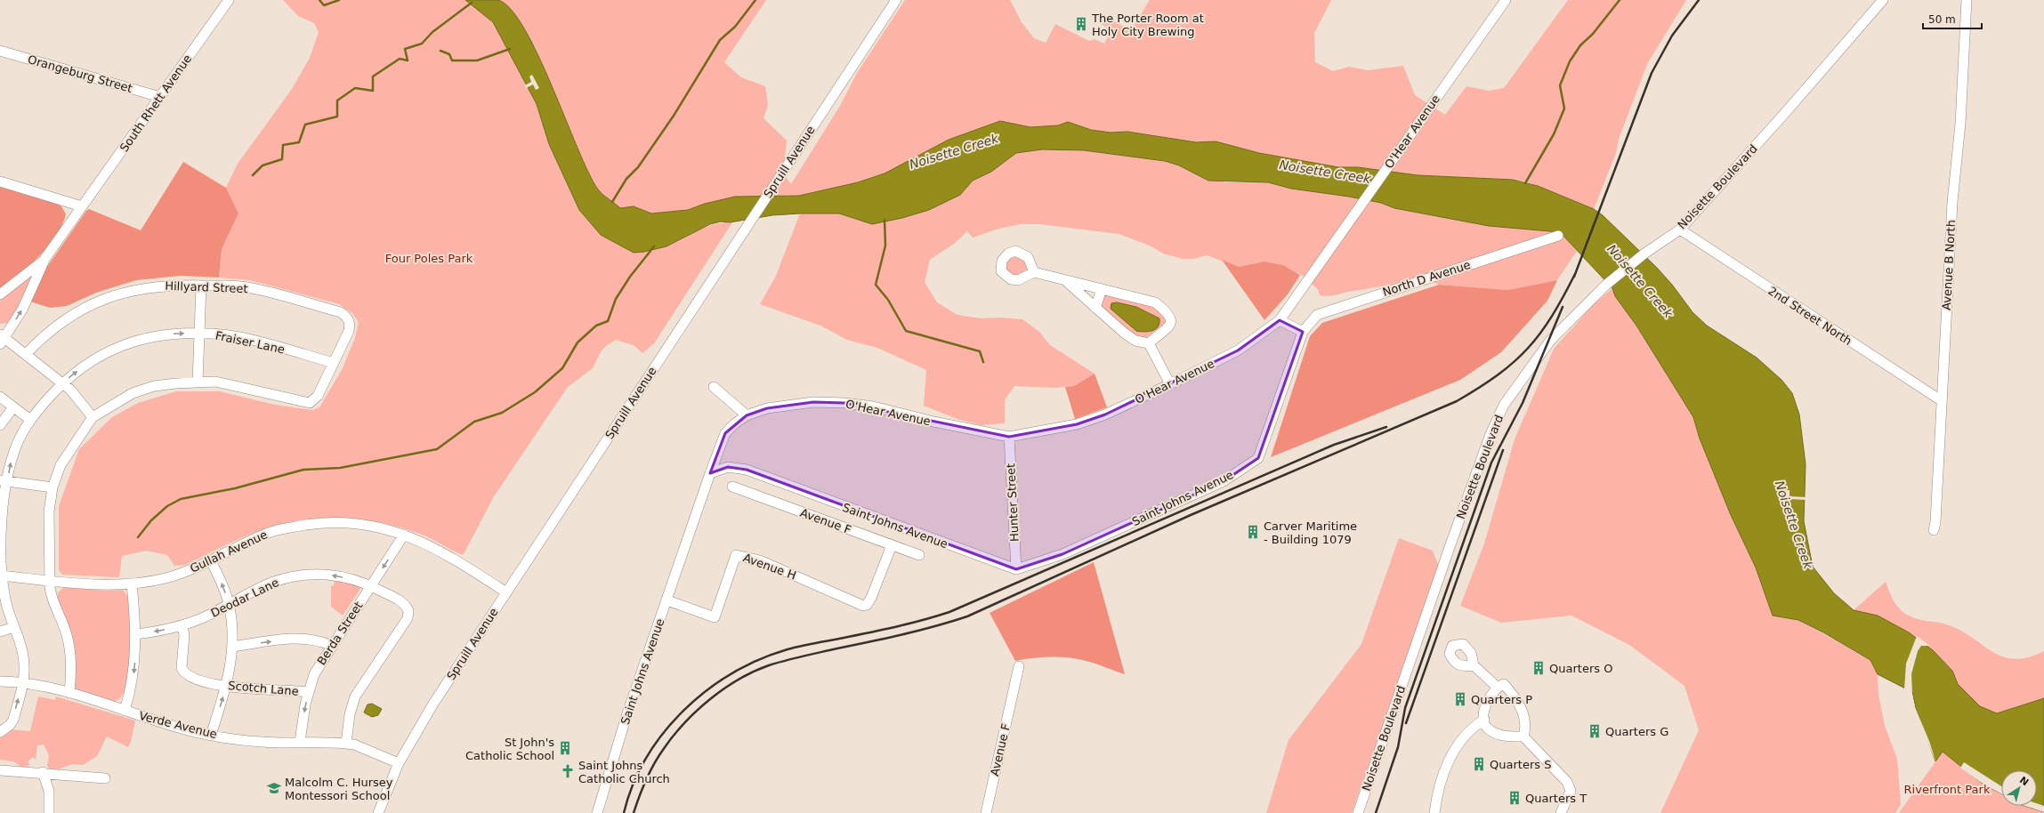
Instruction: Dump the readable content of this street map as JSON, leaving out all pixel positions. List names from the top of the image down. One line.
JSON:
{"streets":{"street":["Orangeburg Street","South Rhett Avenue","O'Hear Avenue","Spruill Avenue","Noisette Boulevard","Avenue B North","North D Avenue","Hillyard Street","2nd Street North","Fraiser Lane","Saint Johns Avenue","Hunter Street","Avenue F","Gullah Avenue","Avenue H","Deodar Lane","Berda Street","Scotch Lane","Verde Avenue"]},"crossings":[["Orangeburg Street","South Rhett Avenue"],["O'Hear Avenue","Saint Johns Avenue"],["O'Hear Avenue","Hunter Street"],["Spruill Avenue","Gullah Avenue"],["Spruill Avenue","Verde Avenue"],["Noisette Boulevard","2nd Street North"],["Avenue B North","2nd Street North"],["North D Avenue","Saint Johns Avenue"],["Hillyard Street","Fraiser Lane"],["Fraiser Lane","Gullah Avenue"],["Fraiser Lane","Verde Avenue"],["Saint Johns Avenue","Hunter Street"],["Saint Johns Avenue","Avenue H"],["Avenue F","Avenue H"],["Gullah Avenue","Berda Street"],["Deodar Lane","Berda Street"],["Deodar Lane","Scotch Lane"],["Deodar Lane","Verde Avenue"],["Berda Street","Scotch Lane"],["Berda Street","Verde Avenue"]],"water":["Noisette Creek"],"parks":["Four Poles Park","Riverfront Park"],"places":{"building":["The Porter Room at Holy City Brewing","Carver Maritime - Building 1079","Quarters O","Quarters P","Quarters G","St John's Catholic School","Quarters S","Quarters T"],"church":["Saint Johns Catholic Church"],"school or university":["Malcolm C. Hursey Montessori School"]},"scale_bar":"50 m","north":"top right"}
